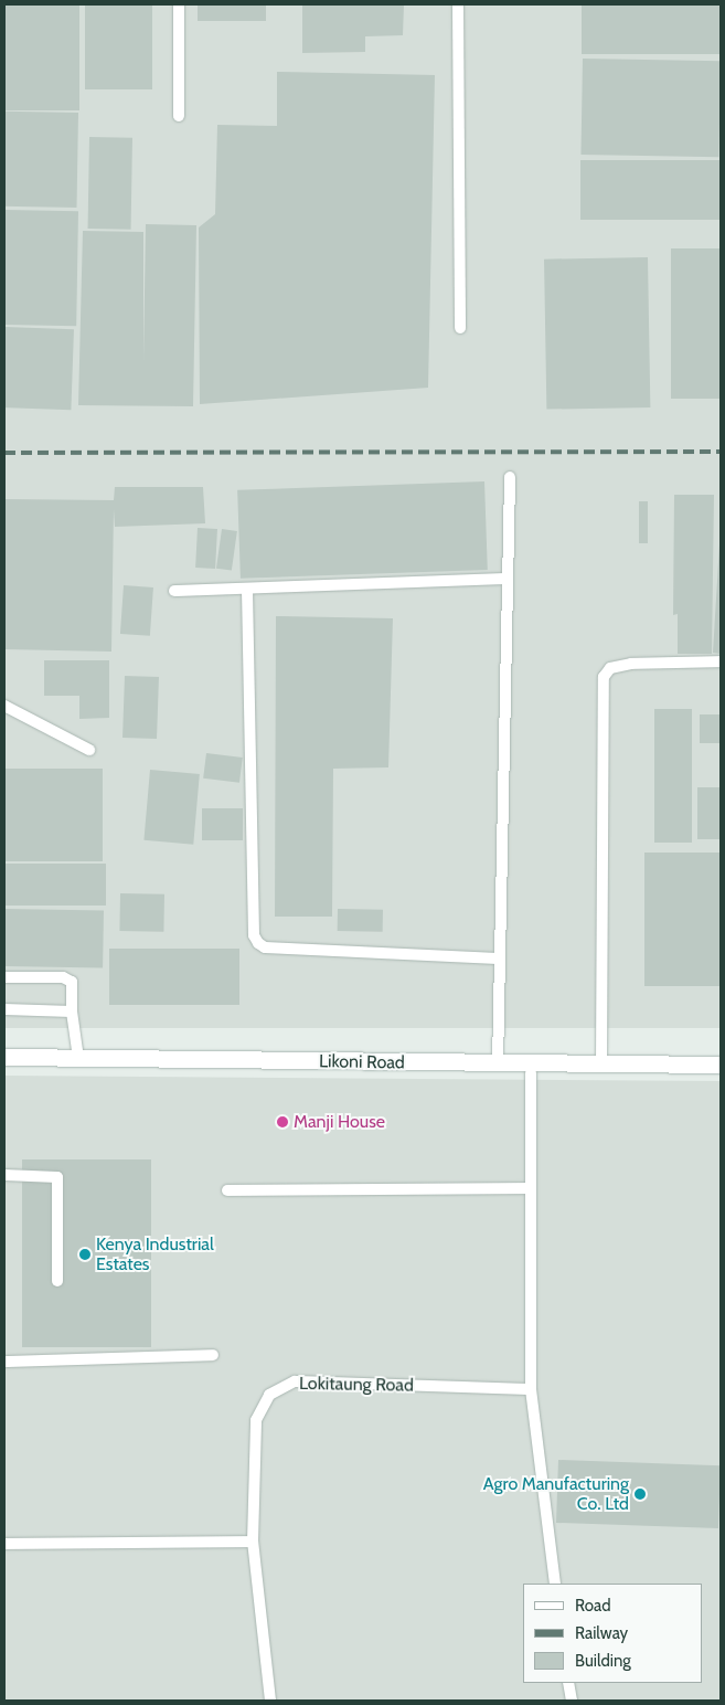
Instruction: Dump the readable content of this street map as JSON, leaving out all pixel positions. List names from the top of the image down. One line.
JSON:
{"streets":{"street":["Likoni Road"],"lane":["Lokitaung Road"]},"places":["Manji House","Kenya Industrial Estates","Agro Manufacturing Co. Ltd"],"legend":["Road","Railway","Building"]}
